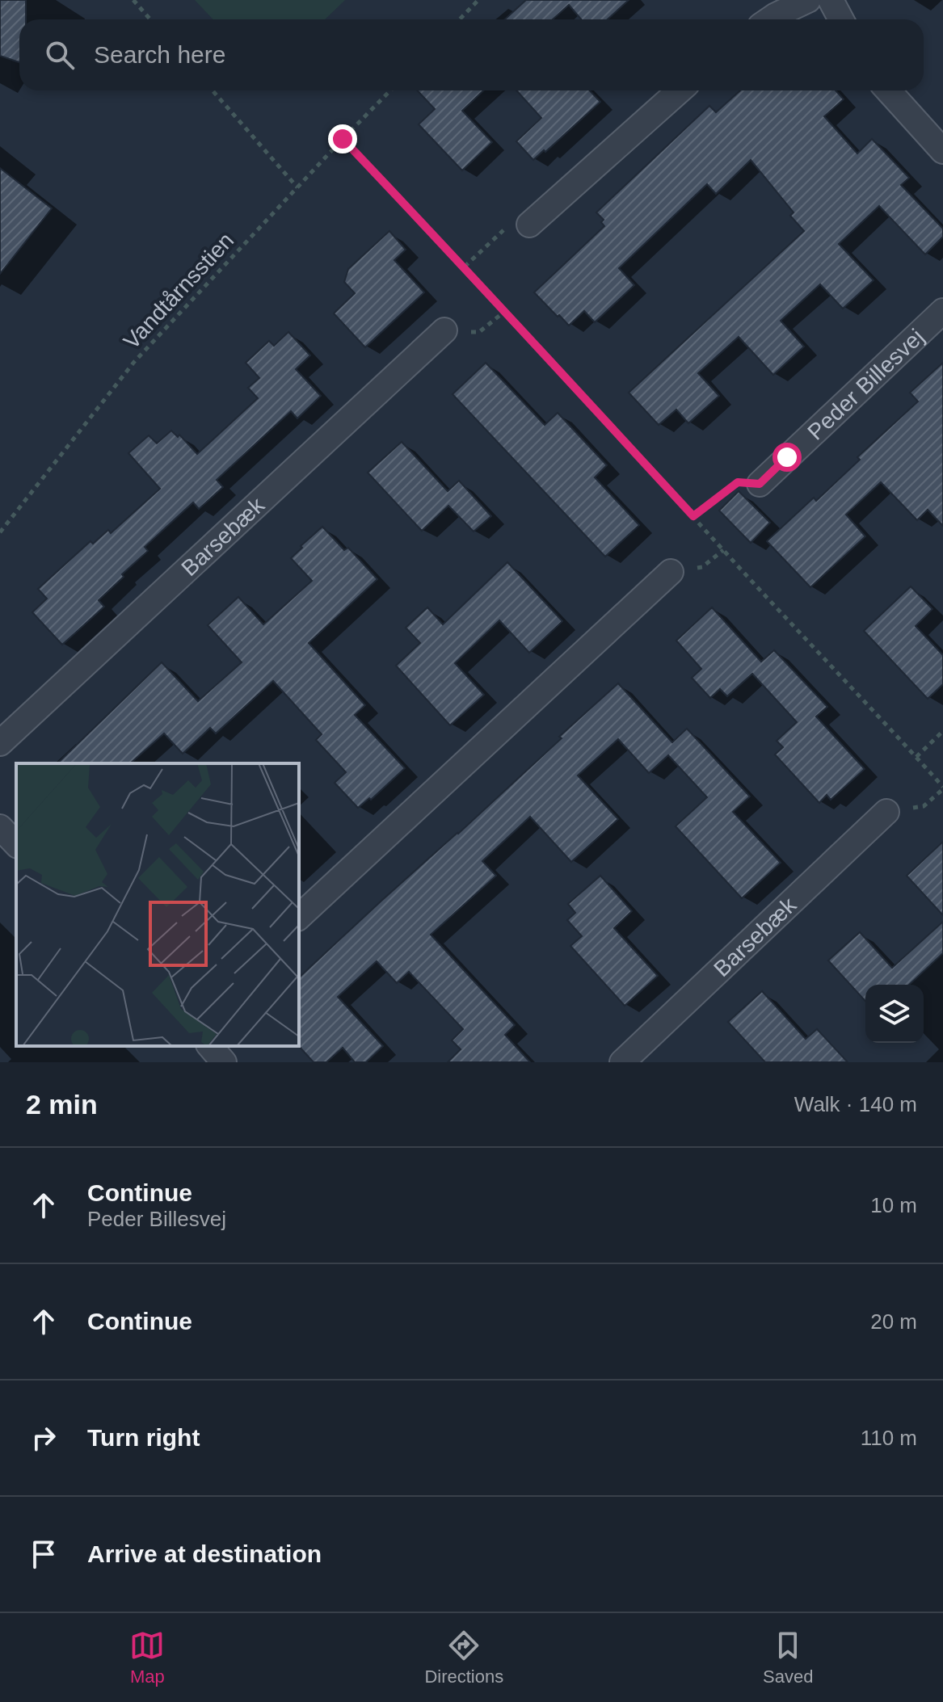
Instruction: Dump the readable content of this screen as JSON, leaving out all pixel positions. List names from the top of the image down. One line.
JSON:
{"streets":{"street":["Peder Billesvej","Barsebæk"],"path":["Vandtårnsstien"]},"page":{"search":"Search here","heading":["2 min","Walk · 140 m"],"list":[["Continue","Peder Billesvej","10 m"],["Continue","20 m"],["Turn right","110 m"],"Arrive at destination"],"nav":["Map","Directions","Saved"]}}
